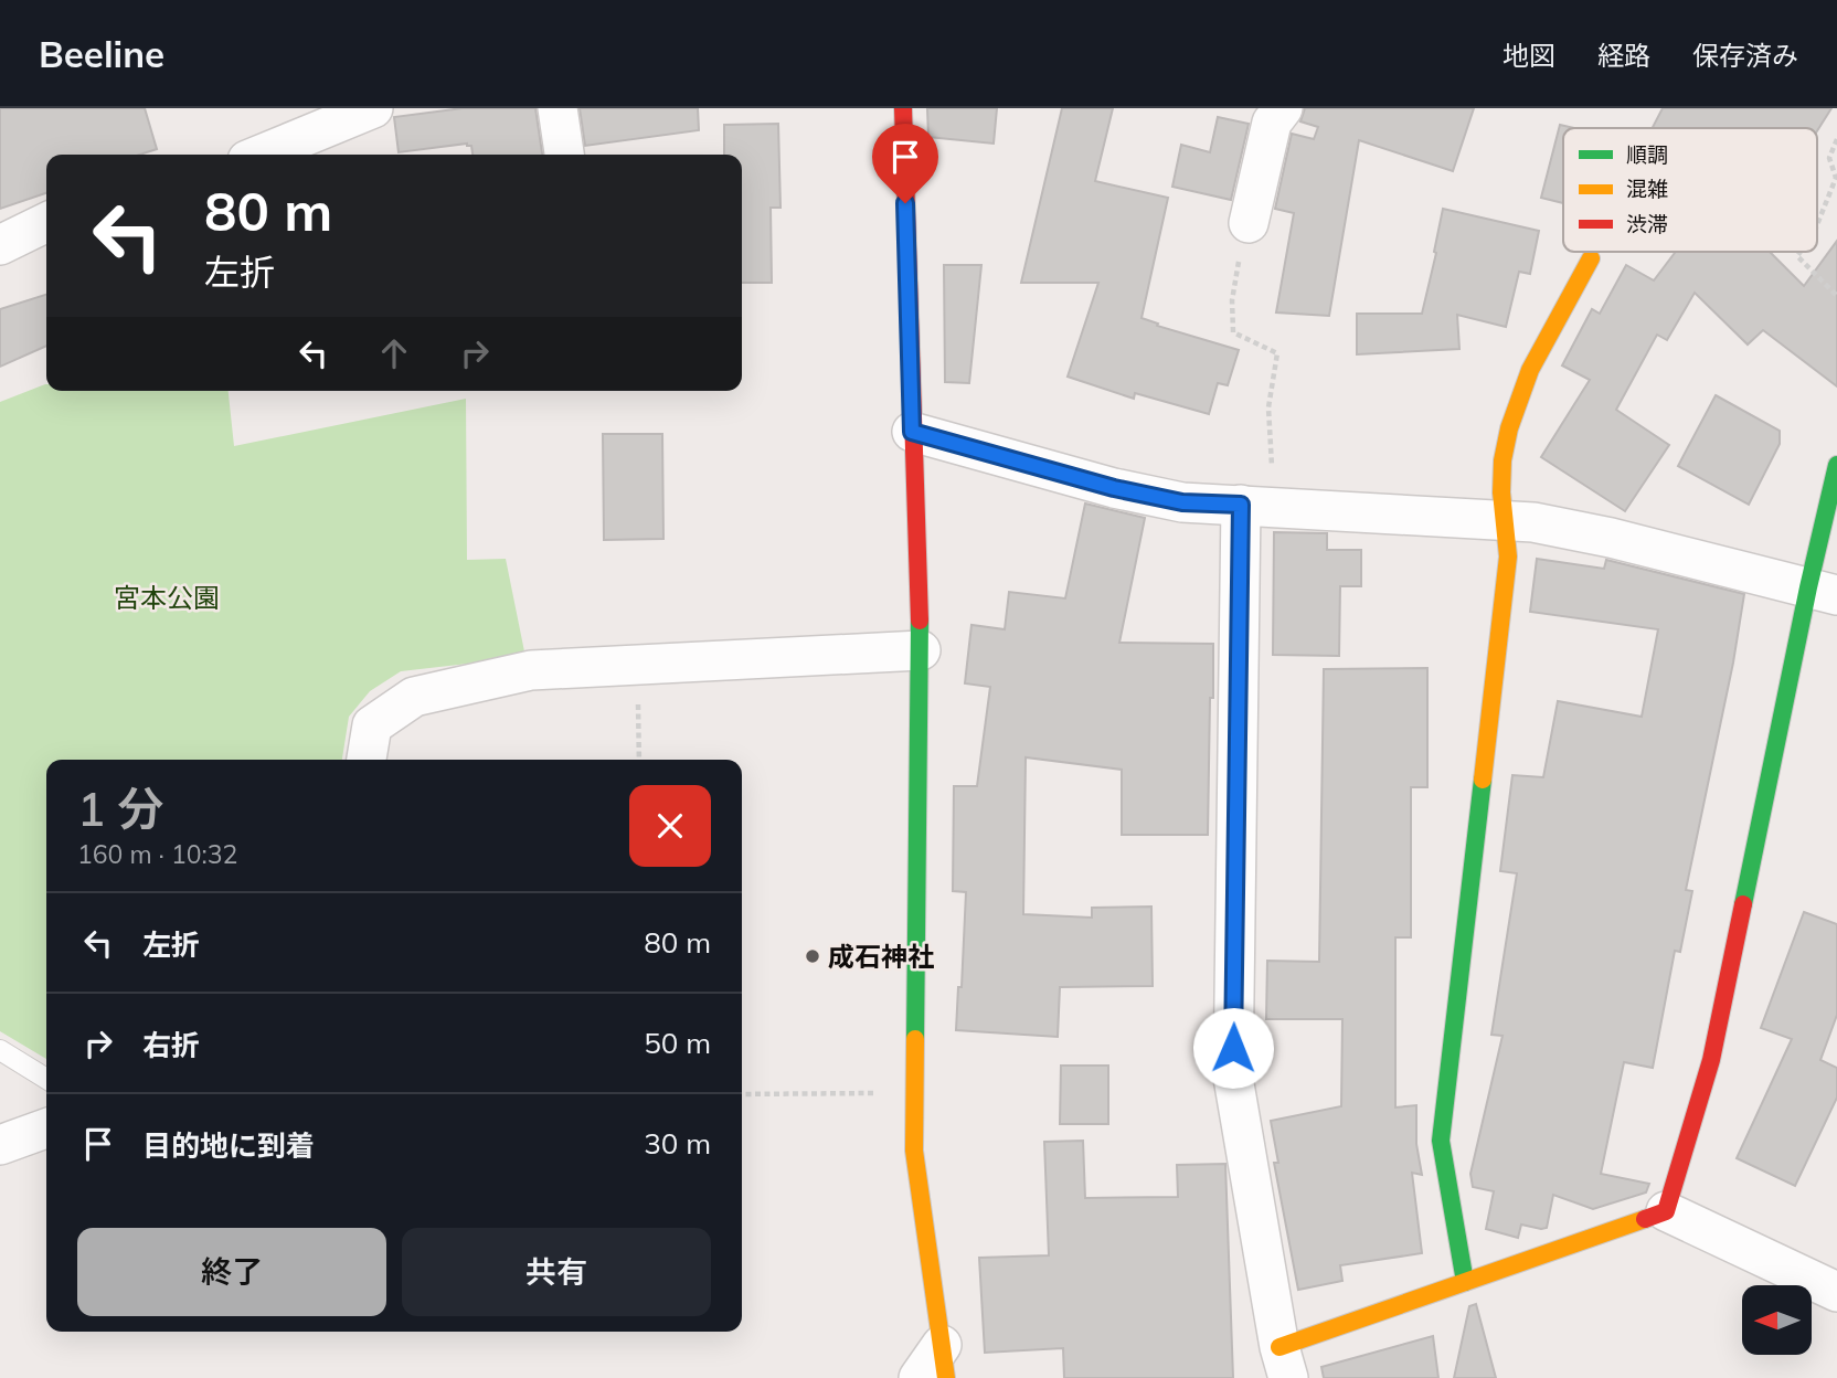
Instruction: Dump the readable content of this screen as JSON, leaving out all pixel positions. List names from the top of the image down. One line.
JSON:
{"parks":["宮本公園"],"places":["成石神社"],"legend":["順調","混雑","渋滞"],"north":"left","page":{"header":"Beeline","nav":["地図","経路","保存済み"],"turn":["80 m","左折"],"heading":["1 分","160 m · 10:32"],"list":[{"name":"左折","value":"80 m"},{"name":"右折","value":"50 m"},{"name":"目的地に到着","value":"30 m"}],"buttons":["終了","共有"]}}
